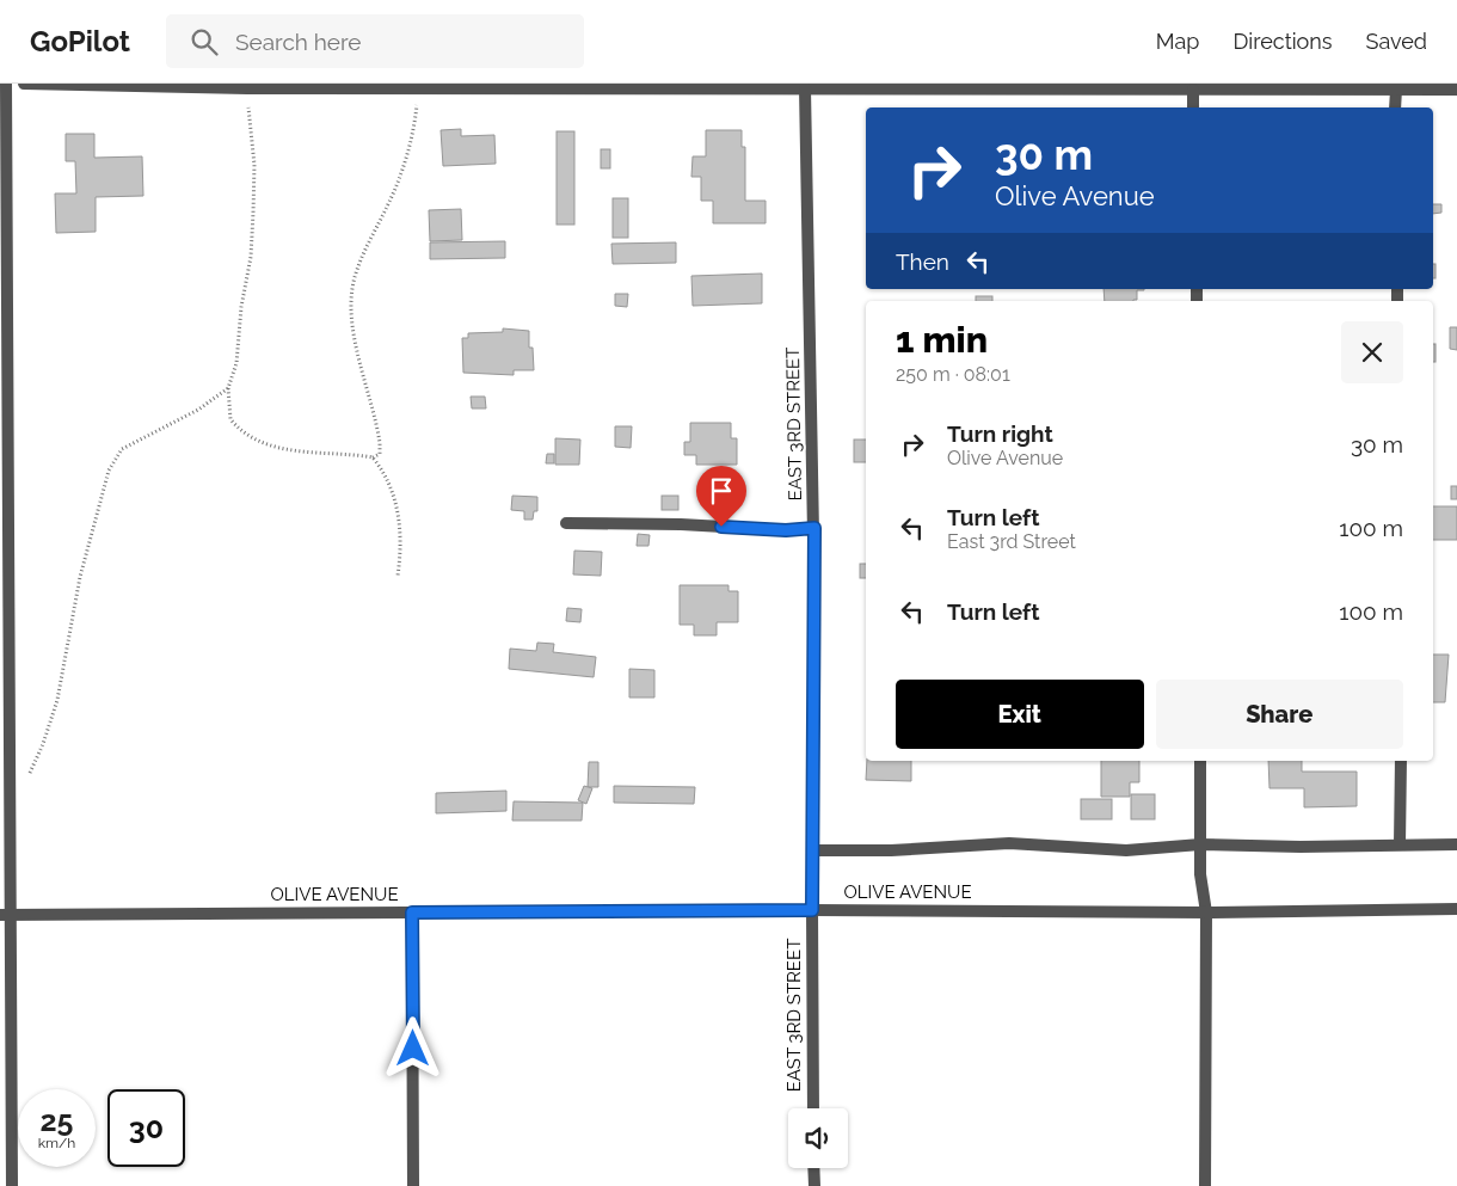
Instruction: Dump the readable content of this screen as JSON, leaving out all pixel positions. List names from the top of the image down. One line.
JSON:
{"streets":{"street":["EAST 3RD STREET","OLIVE AVENUE"]},"crossings":[["EAST 3RD STREET","OLIVE AVENUE"]],"page":{"header":"GoPilot","search":"Search here","nav":["Map","Directions","Saved"],"turn":["30 m","Olive Avenue"],"then":"Then","heading":["1 min","250 m · 08:01"],"list":[{"name":"Turn right","note":"Olive Avenue","value":"30 m"},{"name":"Turn left","note":"East 3rd Street","value":"100 m"},{"name":"Turn left","value":"100 m"}],"buttons":["Exit","Share"],"speed":"25 km/h","limit":"30"}}
